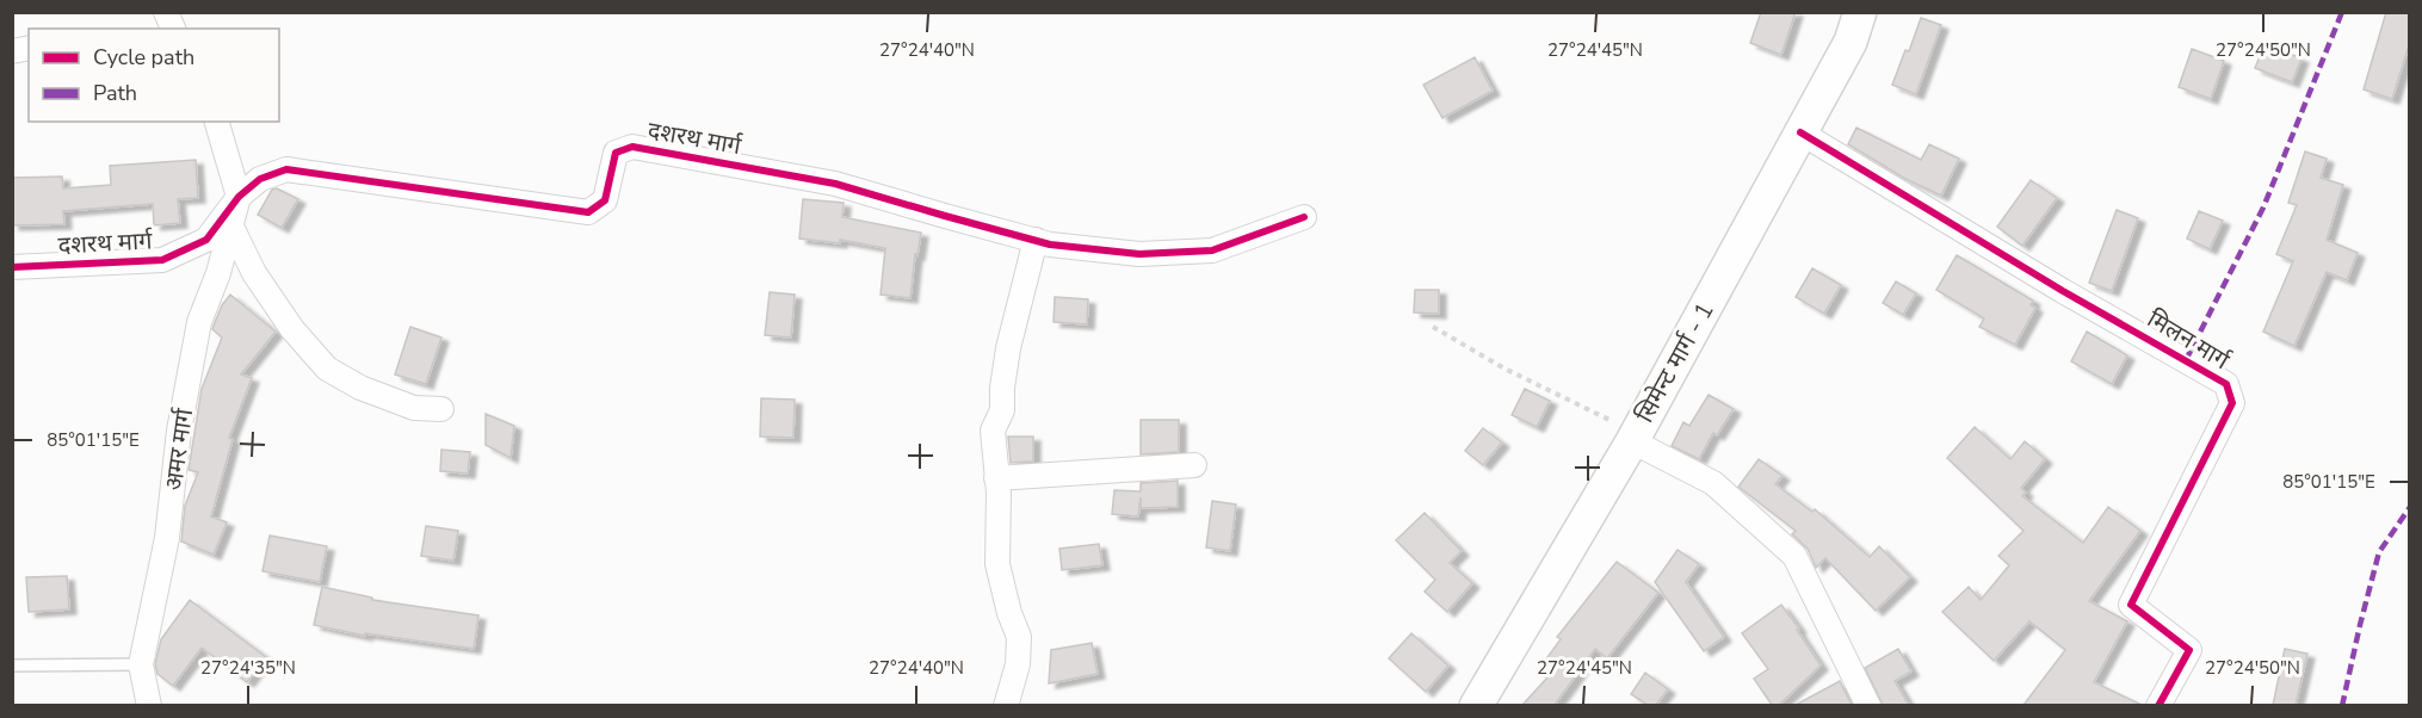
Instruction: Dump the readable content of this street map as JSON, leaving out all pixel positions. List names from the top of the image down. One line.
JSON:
{"streets":{"street":["दशरथ मार्ग","मिलन मार्ग","सिमेन्ट मार्ग - 1","अमर मार्ग"]},"crossings":[["दशरथ मार्ग","अमर मार्ग"],["मिलन मार्ग","सिमेन्ट मार्ग - 1"]],"legend":["Cycle path","Path"],"coordinates":["27°24'40\"N","27°24'45\"N","27°24'50\"N","85°01'15\"E","27°24'35\"N"]}
